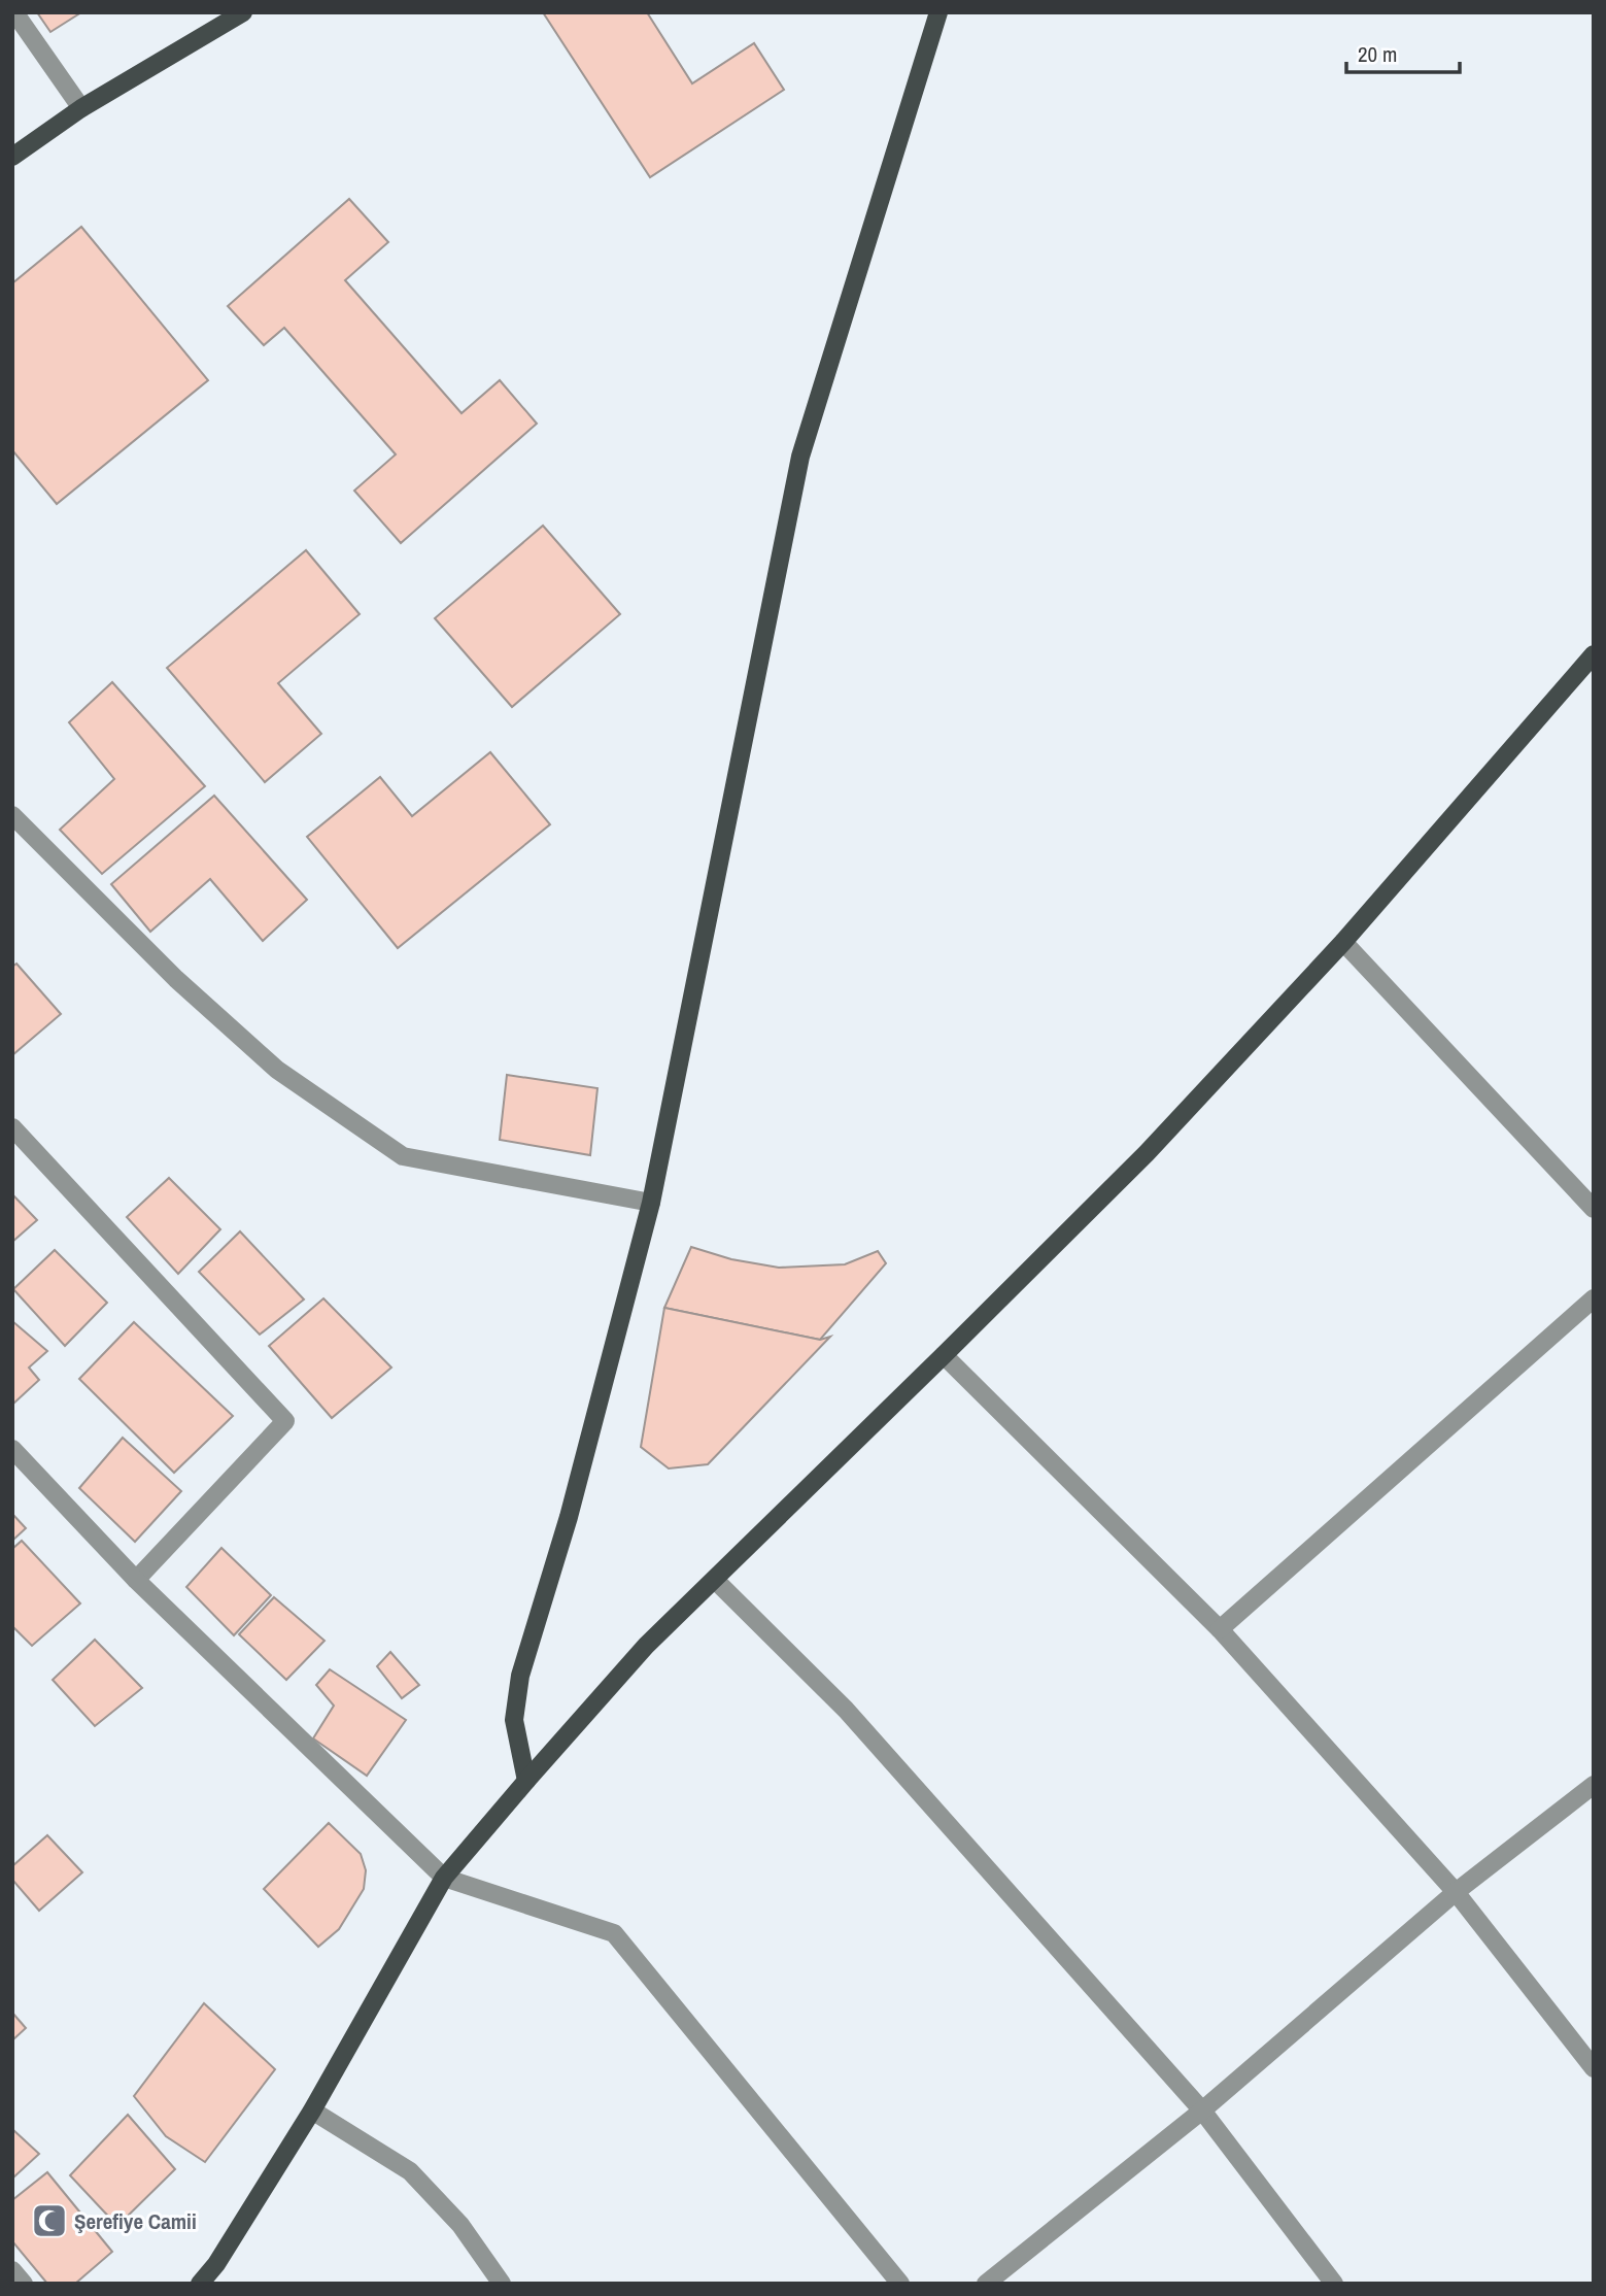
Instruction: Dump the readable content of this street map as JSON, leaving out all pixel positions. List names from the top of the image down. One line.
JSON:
{"places":{"mosque":["Şerefiye Camii"]},"scale_bar":"20 m"}
